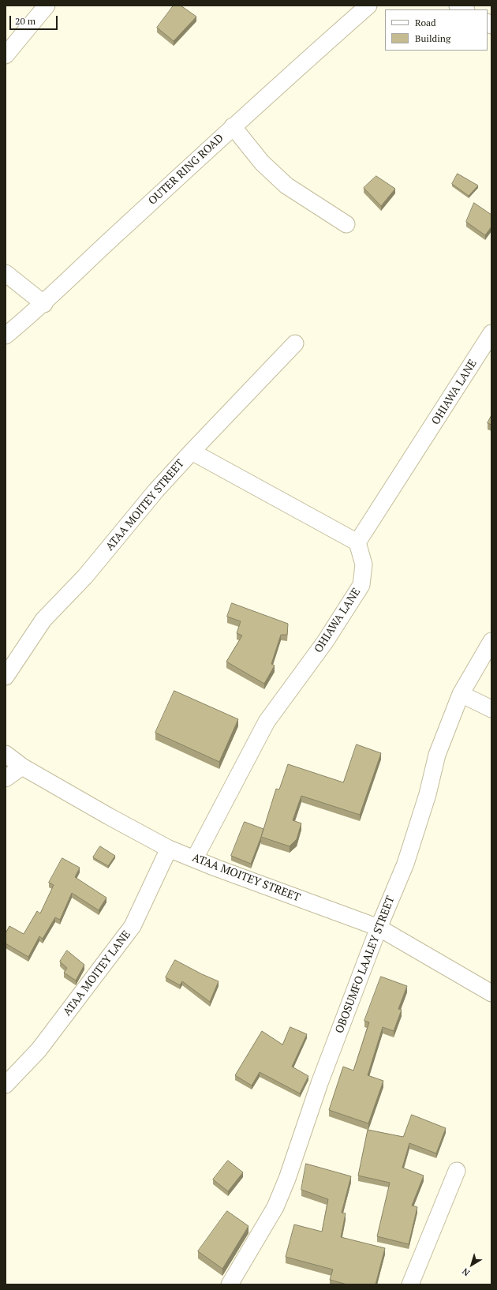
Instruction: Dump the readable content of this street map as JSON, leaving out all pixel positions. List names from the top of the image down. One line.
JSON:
{"streets":{"street":["OUTER RING ROAD","OHIAWA LANE","ATAA MOITEY STREET","OBOSUMFO LAALEY STREET","ATAA MOITEY LANE"]},"crossings":[["OHIAWA LANE","ATAA MOITEY STREET"],["ATAA MOITEY STREET","OBOSUMFO LAALEY STREET"],["ATAA MOITEY STREET","ATAA MOITEY LANE"]],"legend":["Road","Building"],"scale_bar":"20 m","north":"bottom left"}
